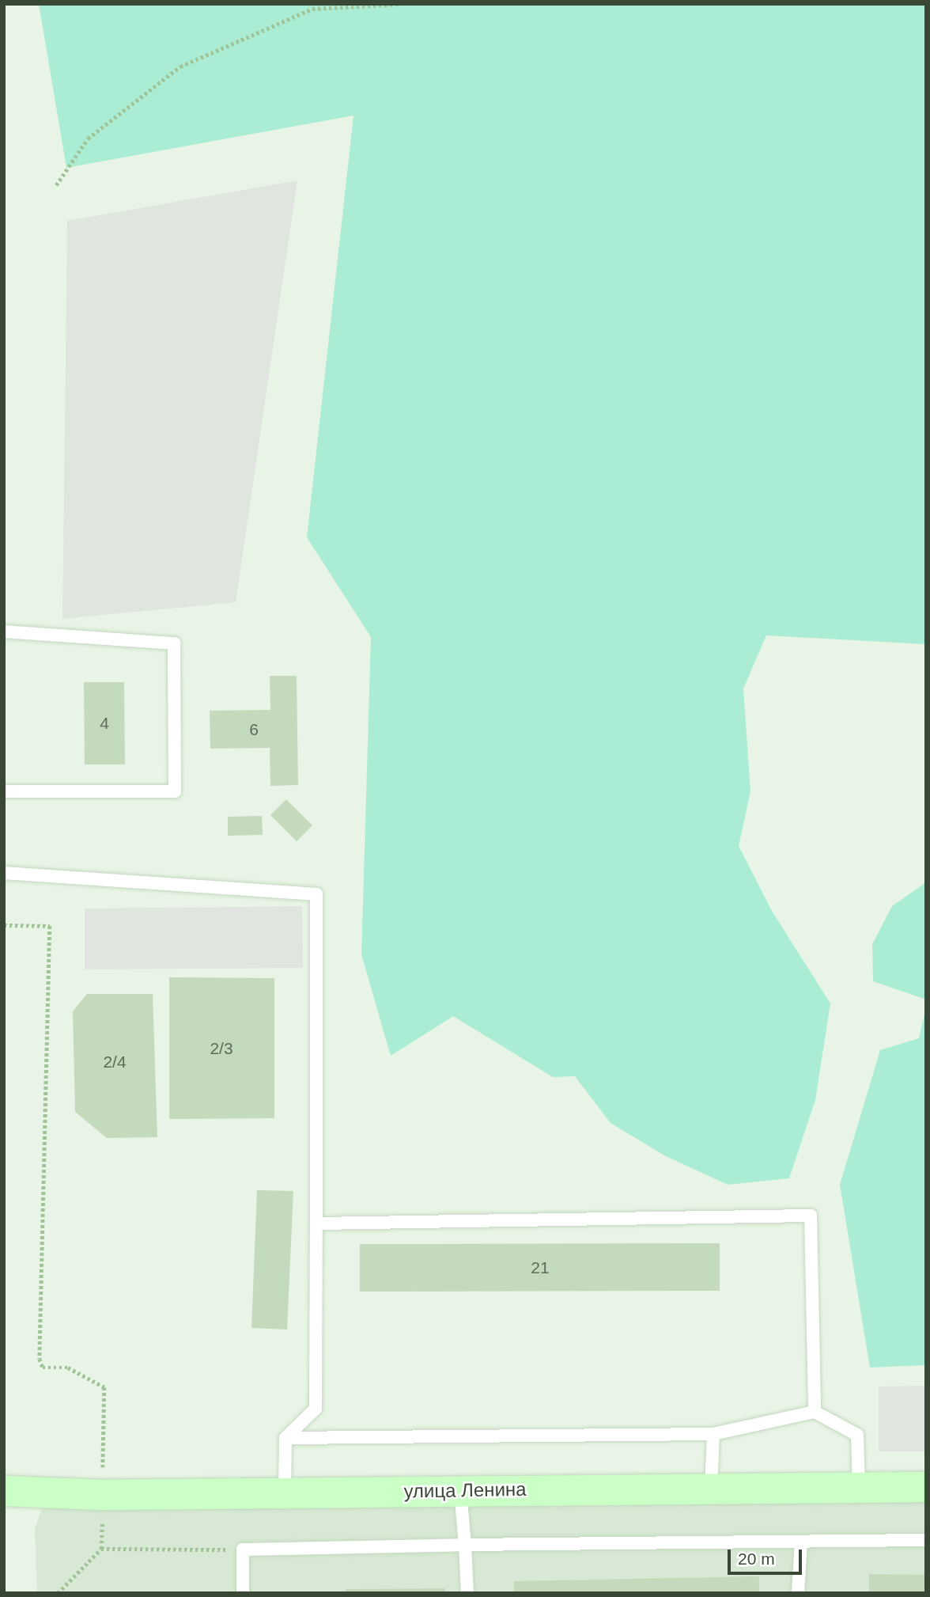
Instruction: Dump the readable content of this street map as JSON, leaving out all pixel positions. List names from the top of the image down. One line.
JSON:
{"streets":{"street":["улица Ленина"]},"house_numbers":["4","6","2/3","2/4","21"],"scale_bar":"20 m"}
